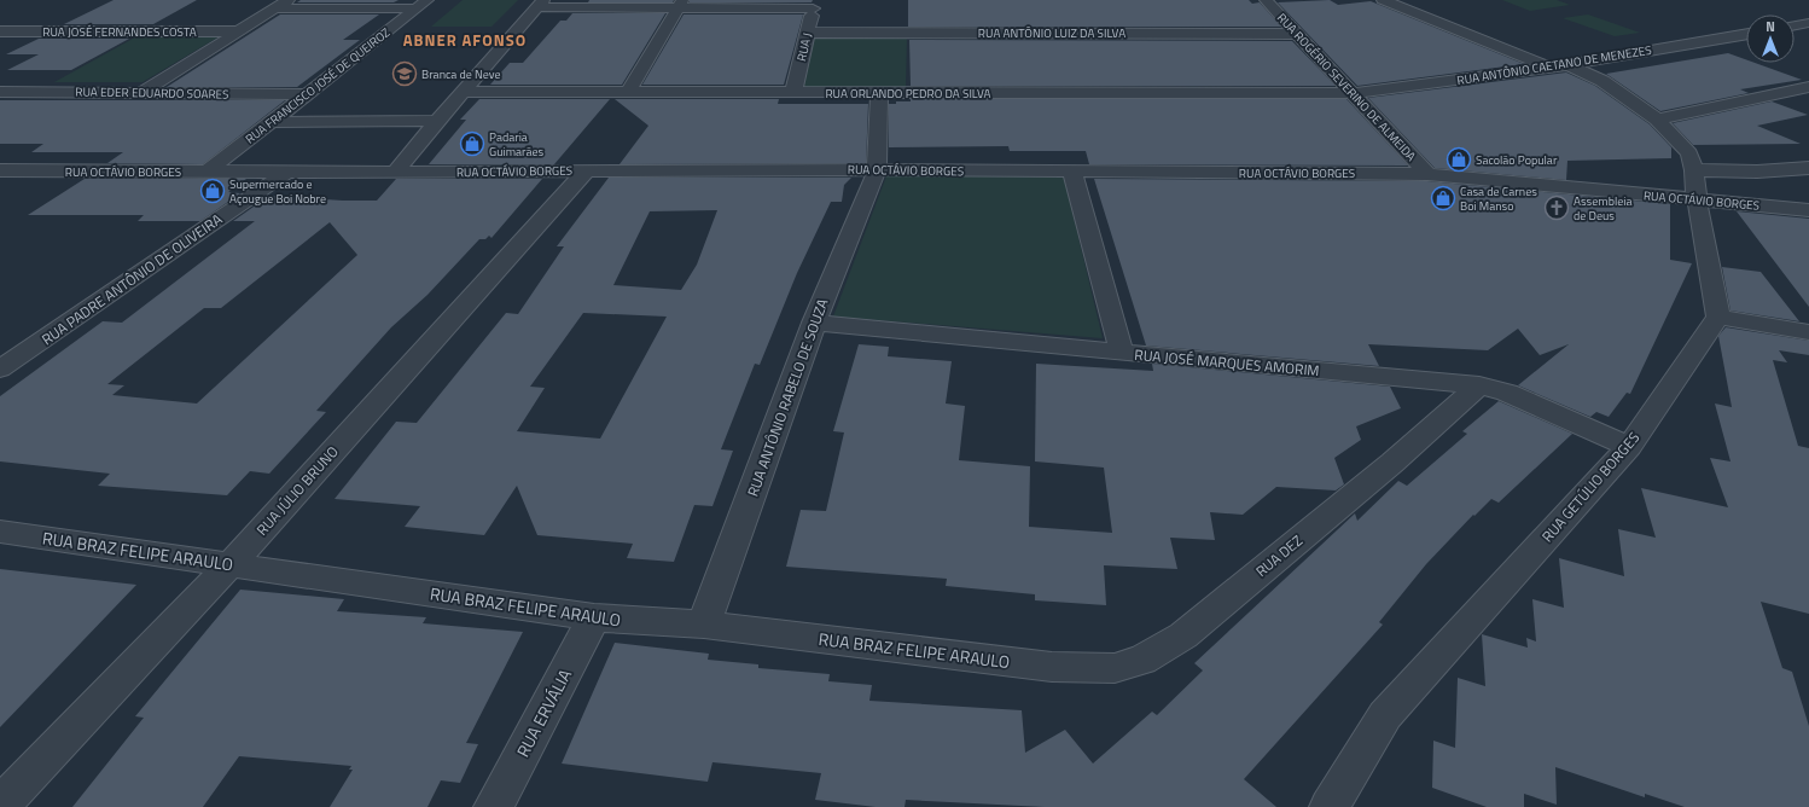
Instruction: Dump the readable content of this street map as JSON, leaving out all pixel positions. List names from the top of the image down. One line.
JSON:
{"streets":{"street":["RUA JOSÉ FERNANDES COSTA","RUA ANTÔNIO LUIZ DA SILVA","RUA J","RUA ANTÔNIO CAETANO DE MENEZES","RUA FRANCISCO JOSÉ DE QUEIROZ","RUA ROGÉRIO SEVERINO DE ALMEIDA","RUA EDER EDUARDO SOARES","RUA ORLANDO PEDRO DA SILVA","RUA OCTÁVIO BORGES","RUA PADRE ANTÔNIO DE OLIVEIRA","RUA JOSÉ MARQUES AMORIM","RUA ANTÔNIO RABELO DE SOUZA","RUA GETÚLIO BORGES","RUA JÚLIO BRUNO","RUA BRAZ FELIPE ARAULO","RUA DEZ","RUA ERVÁLIA"]},"crossings":[["RUA ANTÔNIO LUIZ DA SILVA","RUA J"],["RUA ANTÔNIO LUIZ DA SILVA","RUA ROGÉRIO SEVERINO DE ALMEIDA"],["RUA J","RUA ORLANDO PEDRO DA SILVA"],["RUA ANTÔNIO CAETANO DE MENEZES","RUA ROGÉRIO SEVERINO DE ALMEIDA"],["RUA ANTÔNIO CAETANO DE MENEZES","RUA ORLANDO PEDRO DA SILVA"],["RUA FRANCISCO JOSÉ DE QUEIROZ","RUA EDER EDUARDO SOARES"],["RUA FRANCISCO JOSÉ DE QUEIROZ","RUA OCTÁVIO BORGES"],["RUA ROGÉRIO SEVERINO DE ALMEIDA","RUA ORLANDO PEDRO DA SILVA"],["RUA ROGÉRIO SEVERINO DE ALMEIDA","RUA OCTÁVIO BORGES"],["RUA OCTÁVIO BORGES","RUA PADRE ANTÔNIO DE OLIVEIRA"],["RUA OCTÁVIO BORGES","RUA ANTÔNIO RABELO DE SOUZA"],["RUA OCTÁVIO BORGES","RUA JÚLIO BRUNO"],["RUA JOSÉ MARQUES AMORIM","RUA ANTÔNIO RABELO DE SOUZA"],["RUA JOSÉ MARQUES AMORIM","RUA GETÚLIO BORGES"],["RUA JOSÉ MARQUES AMORIM","RUA DEZ"],["RUA ANTÔNIO RABELO DE SOUZA","RUA BRAZ FELIPE ARAULO"],["RUA JÚLIO BRUNO","RUA BRAZ FELIPE ARAULO"],["RUA BRAZ FELIPE ARAULO","RUA DEZ"],["RUA BRAZ FELIPE ARAULO","RUA ERVÁLIA"]],"districts":["ABNER AFONSO"],"places":{"school or university":["Branca de Neve"],"shop":["Padaria Guimarães","Sacolão Popular","Supermercado e Açougue Boi Nobre","Casa de Carnes Boi Manso"],"church":["Assembleia de Deus"]},"north":"top"}
